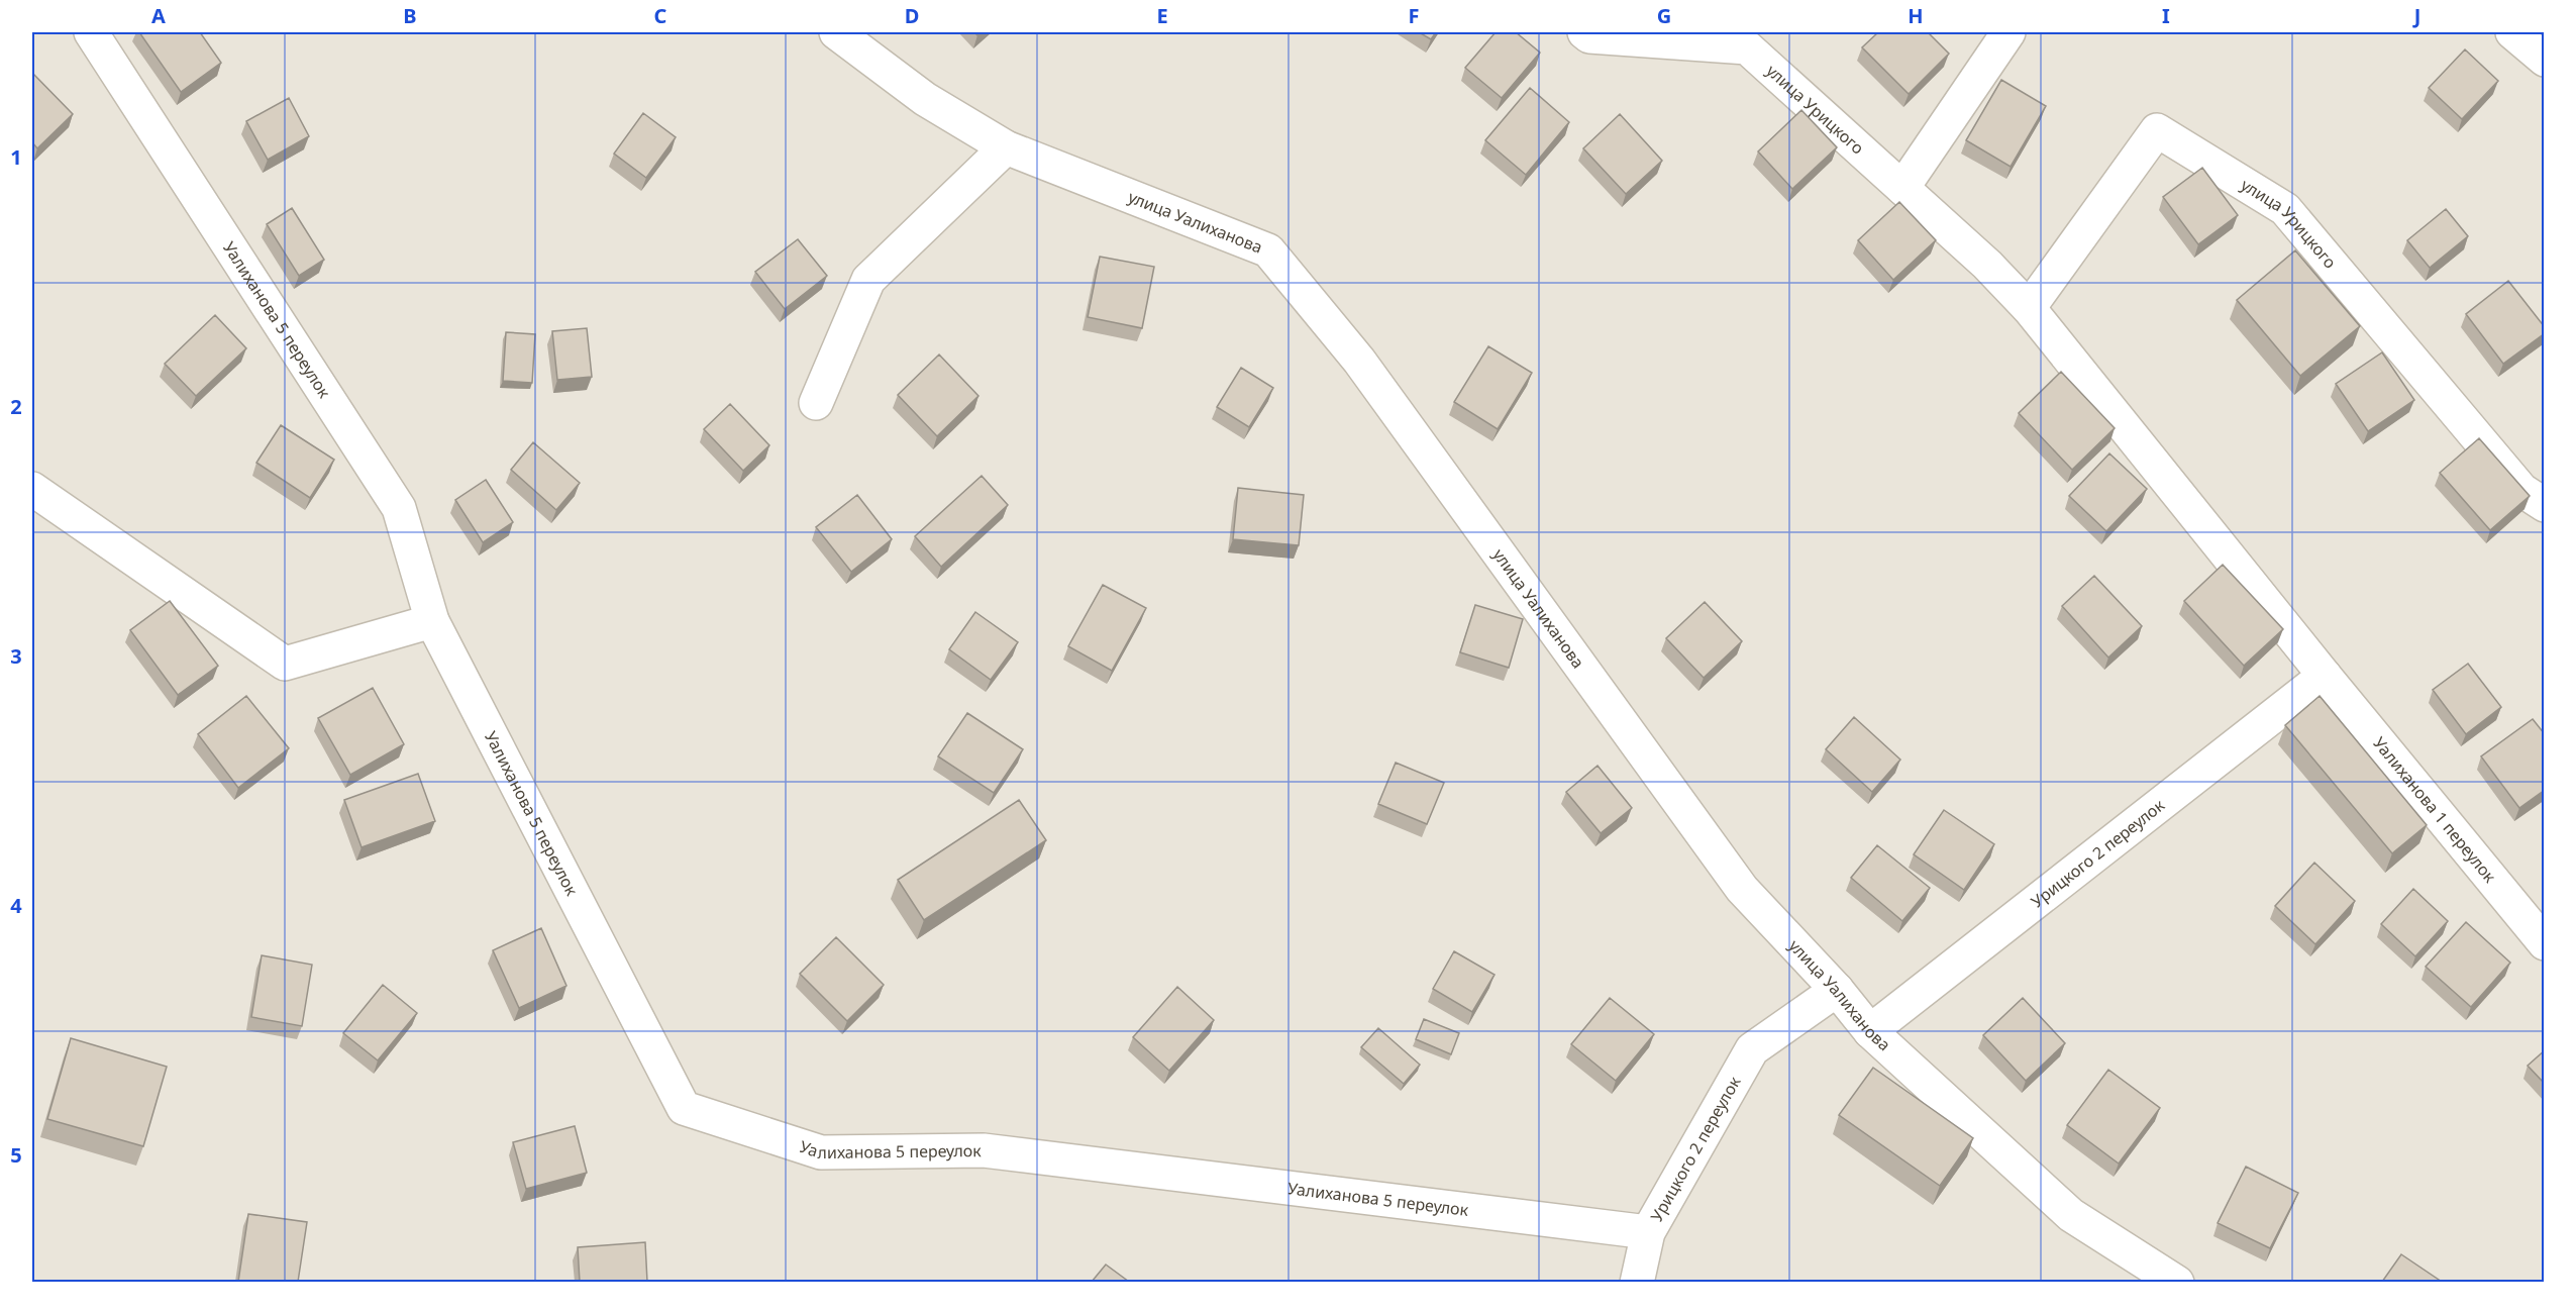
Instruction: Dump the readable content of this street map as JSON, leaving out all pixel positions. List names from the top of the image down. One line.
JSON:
{"streets":{"street":["улица Урицкого","улица Уалиханова","Уалиханова 5 переулок","Уалиханова 1 переулок","Урицкого 2 переулок"]},"crossings":[["улица Урицкого","Уалиханова 1 переулок"],["улица Урицкого","Урицкого 2 переулок"],["улица Уалиханова","Урицкого 2 переулок"],["Уалиханова 5 переулок","Урицкого 2 переулок"],["Уалиханова 1 переулок","Урицкого 2 переулок"]],"grid":{"columns":["A","B","C","D","E","F","G","H","I","J"],"rows":["1","2","3","4","5"]}}
